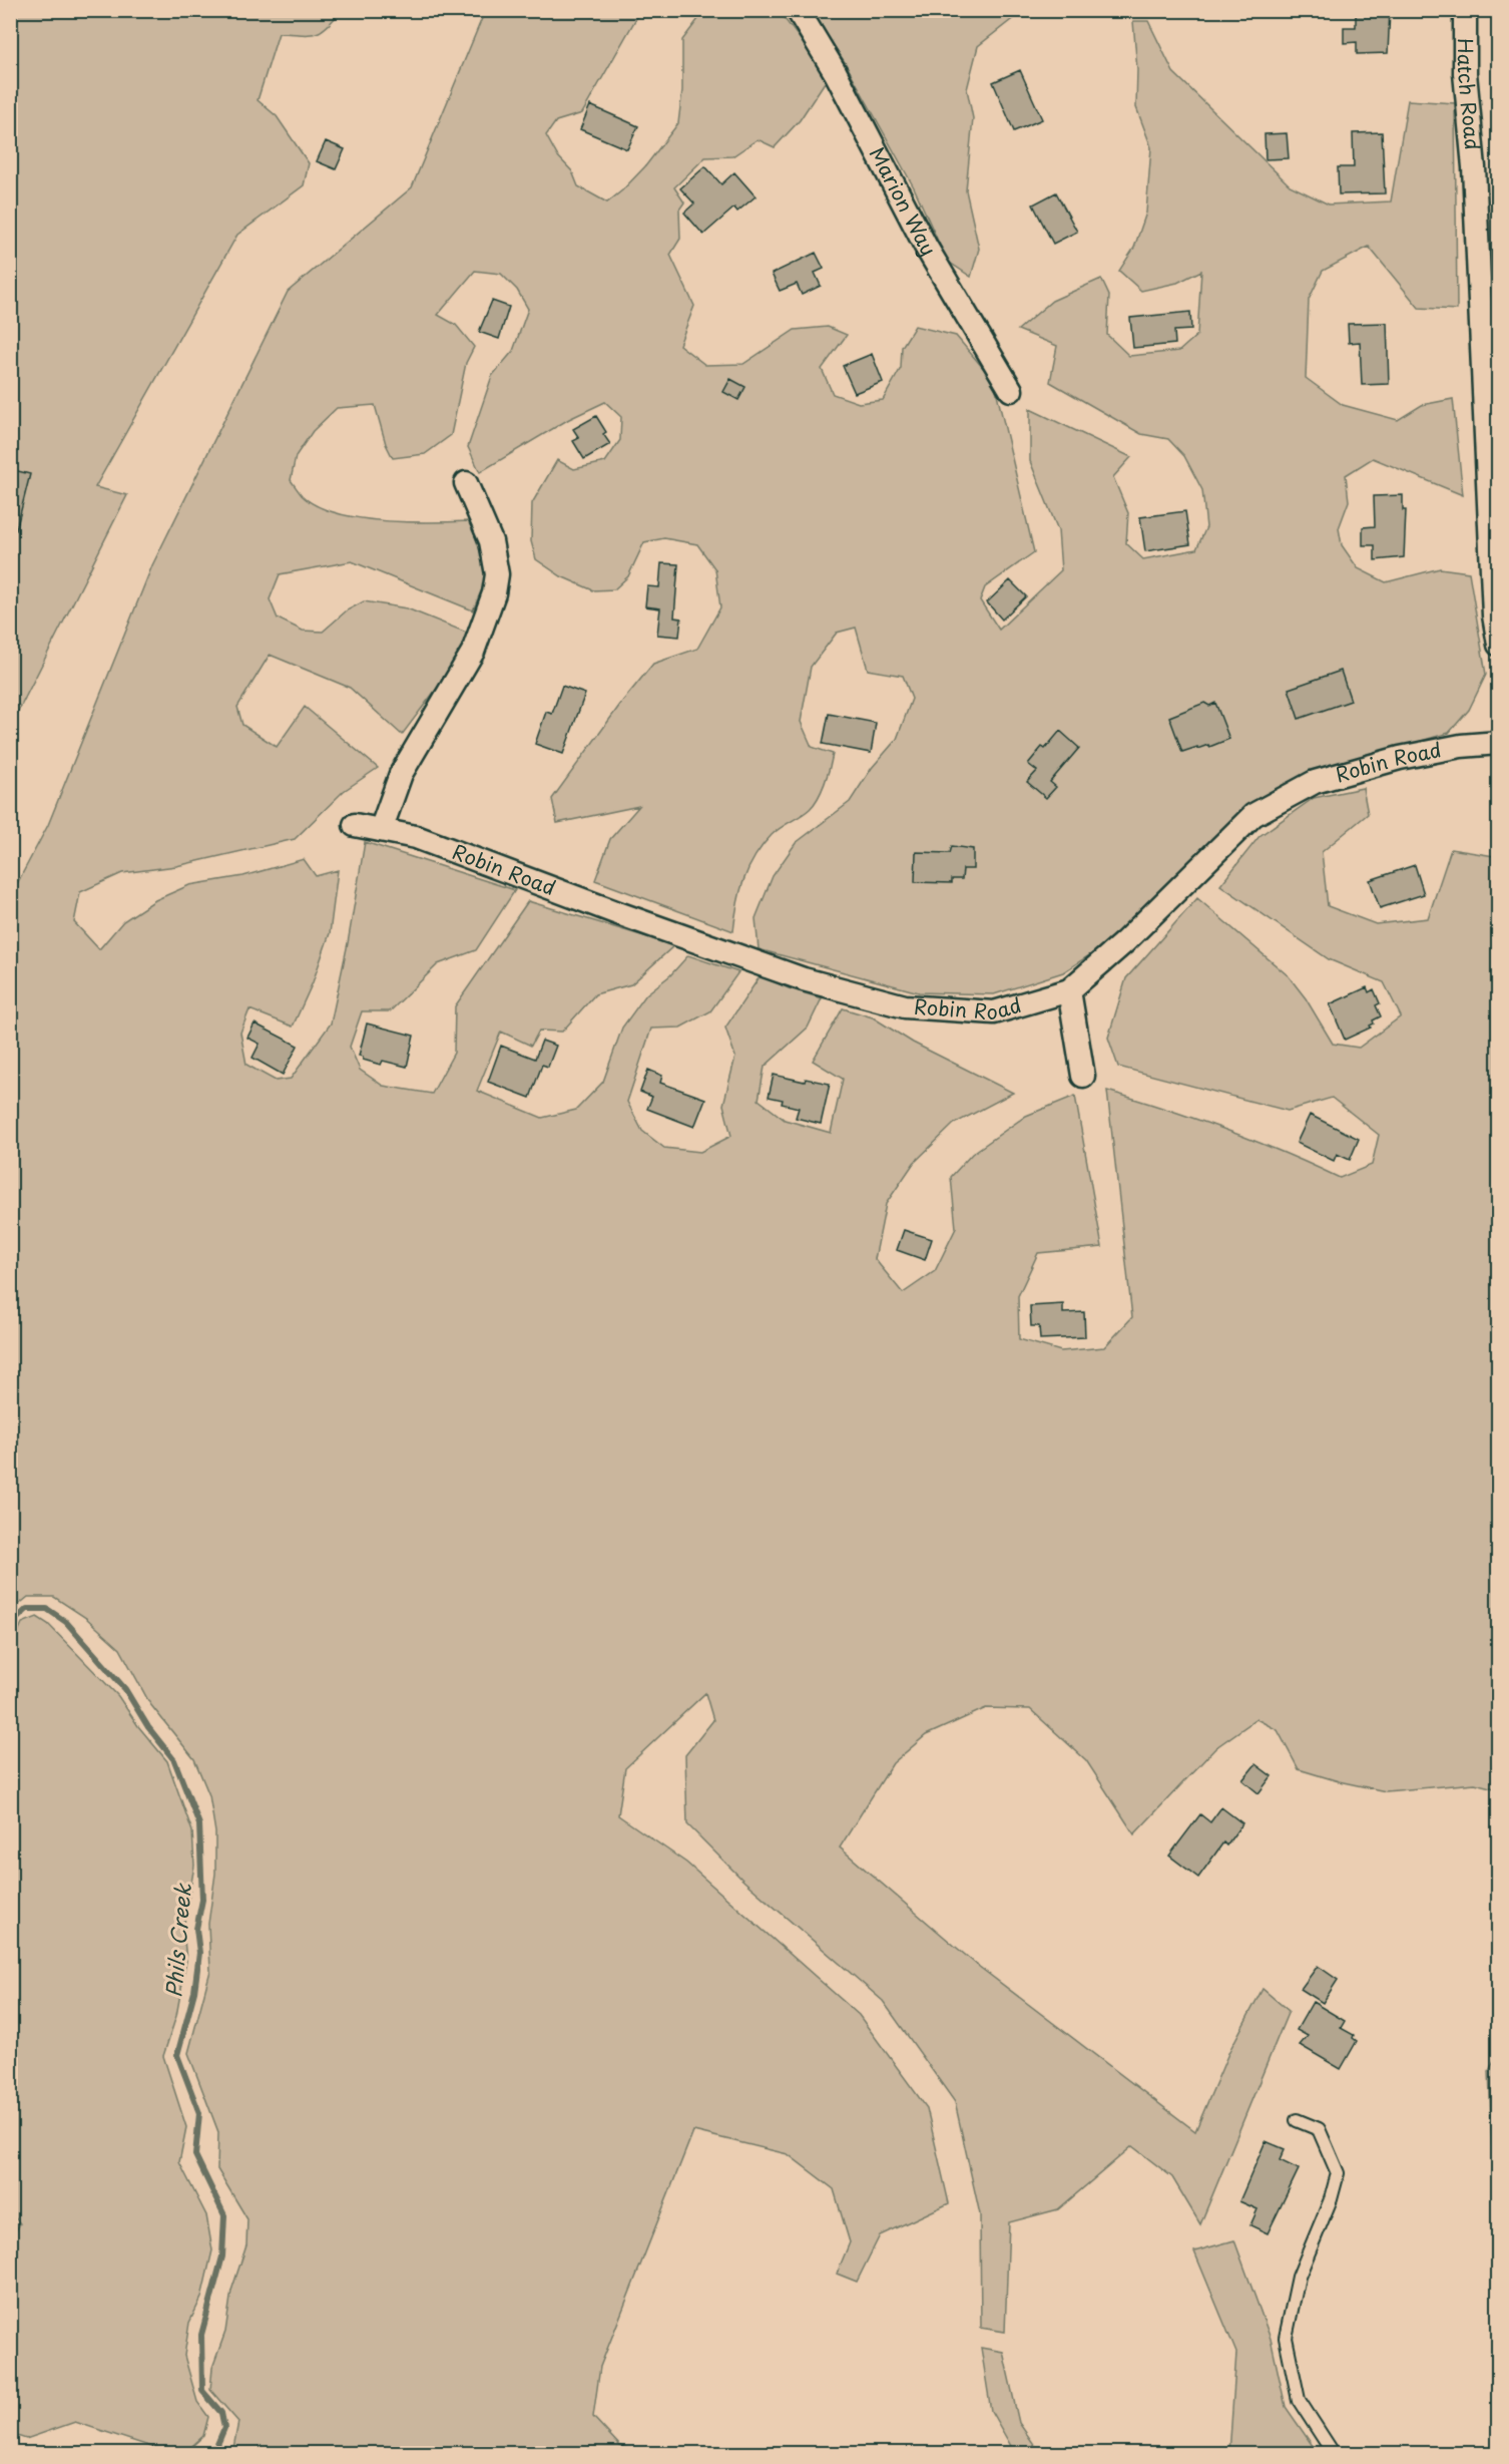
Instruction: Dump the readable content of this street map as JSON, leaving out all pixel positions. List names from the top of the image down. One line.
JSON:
{"streets":{"street":["Hatch Road","Marion Way","Robin Road"]},"water":["Phils Creek"]}
